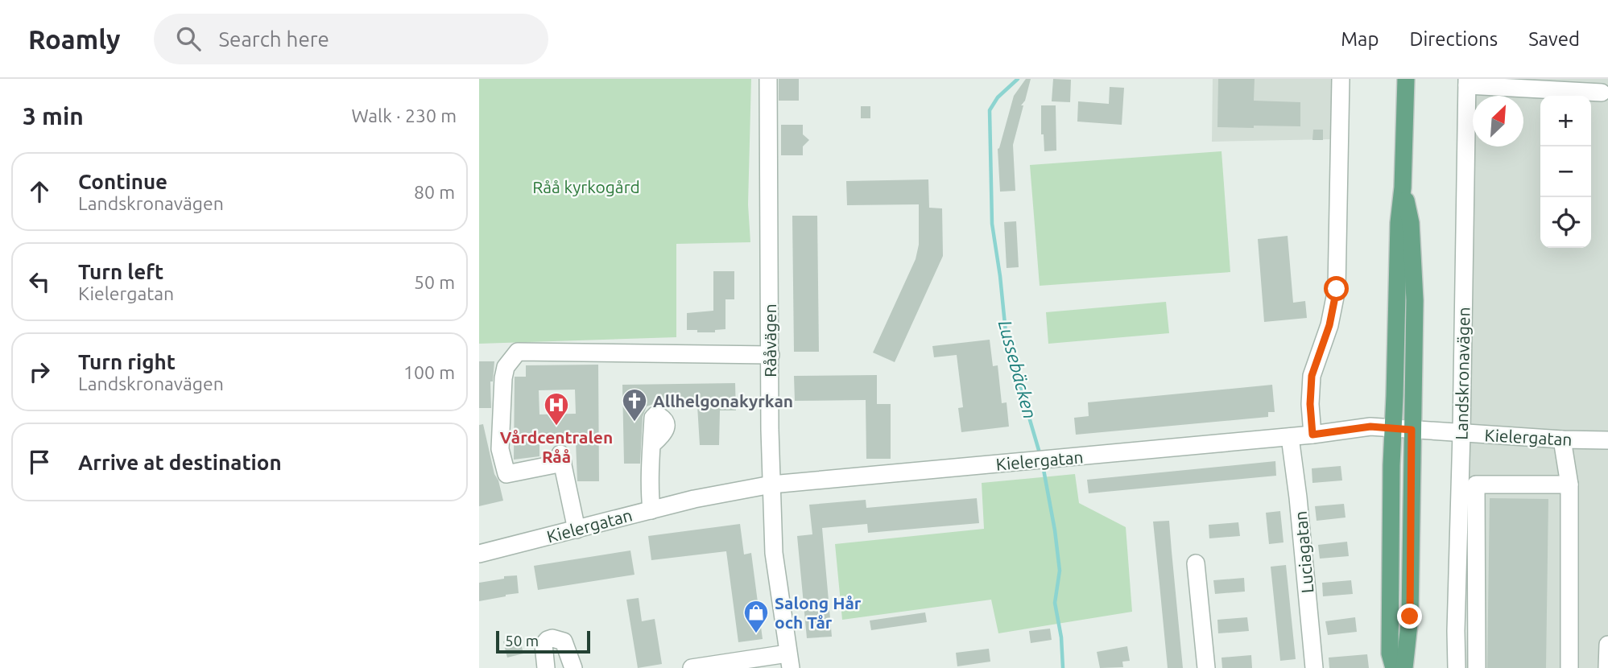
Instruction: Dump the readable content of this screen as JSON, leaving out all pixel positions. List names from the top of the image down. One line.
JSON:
{"streets":{"street":["Rååvägen","Landskronavägen","Kielergatan","Luciagatan"]},"crossings":[["Rååvägen","Kielergatan"],["Landskronavägen","Kielergatan"],["Kielergatan","Luciagatan"]],"water":["Lussebäcken"],"parks":["Råå kyrkogård"],"places":{"church":["Allhelgonakyrkan"],"hospital":["Vårdcentralen Råå"],"shop":["Salong Hår och Tår"]},"scale_bar":"50 m","north":"top right","page":{"header":"Roamly","search":"Search here","nav":["Map","Directions","Saved"],"heading":["3 min","Walk · 230 m"],"map_buttons":["+","−"],"list":[["Continue","Landskronavägen","80 m"],["Turn left","Kielergatan","50 m"],["Turn right","Landskronavägen","100 m"],"Arrive at destination"],"scale":"50 m"}}
